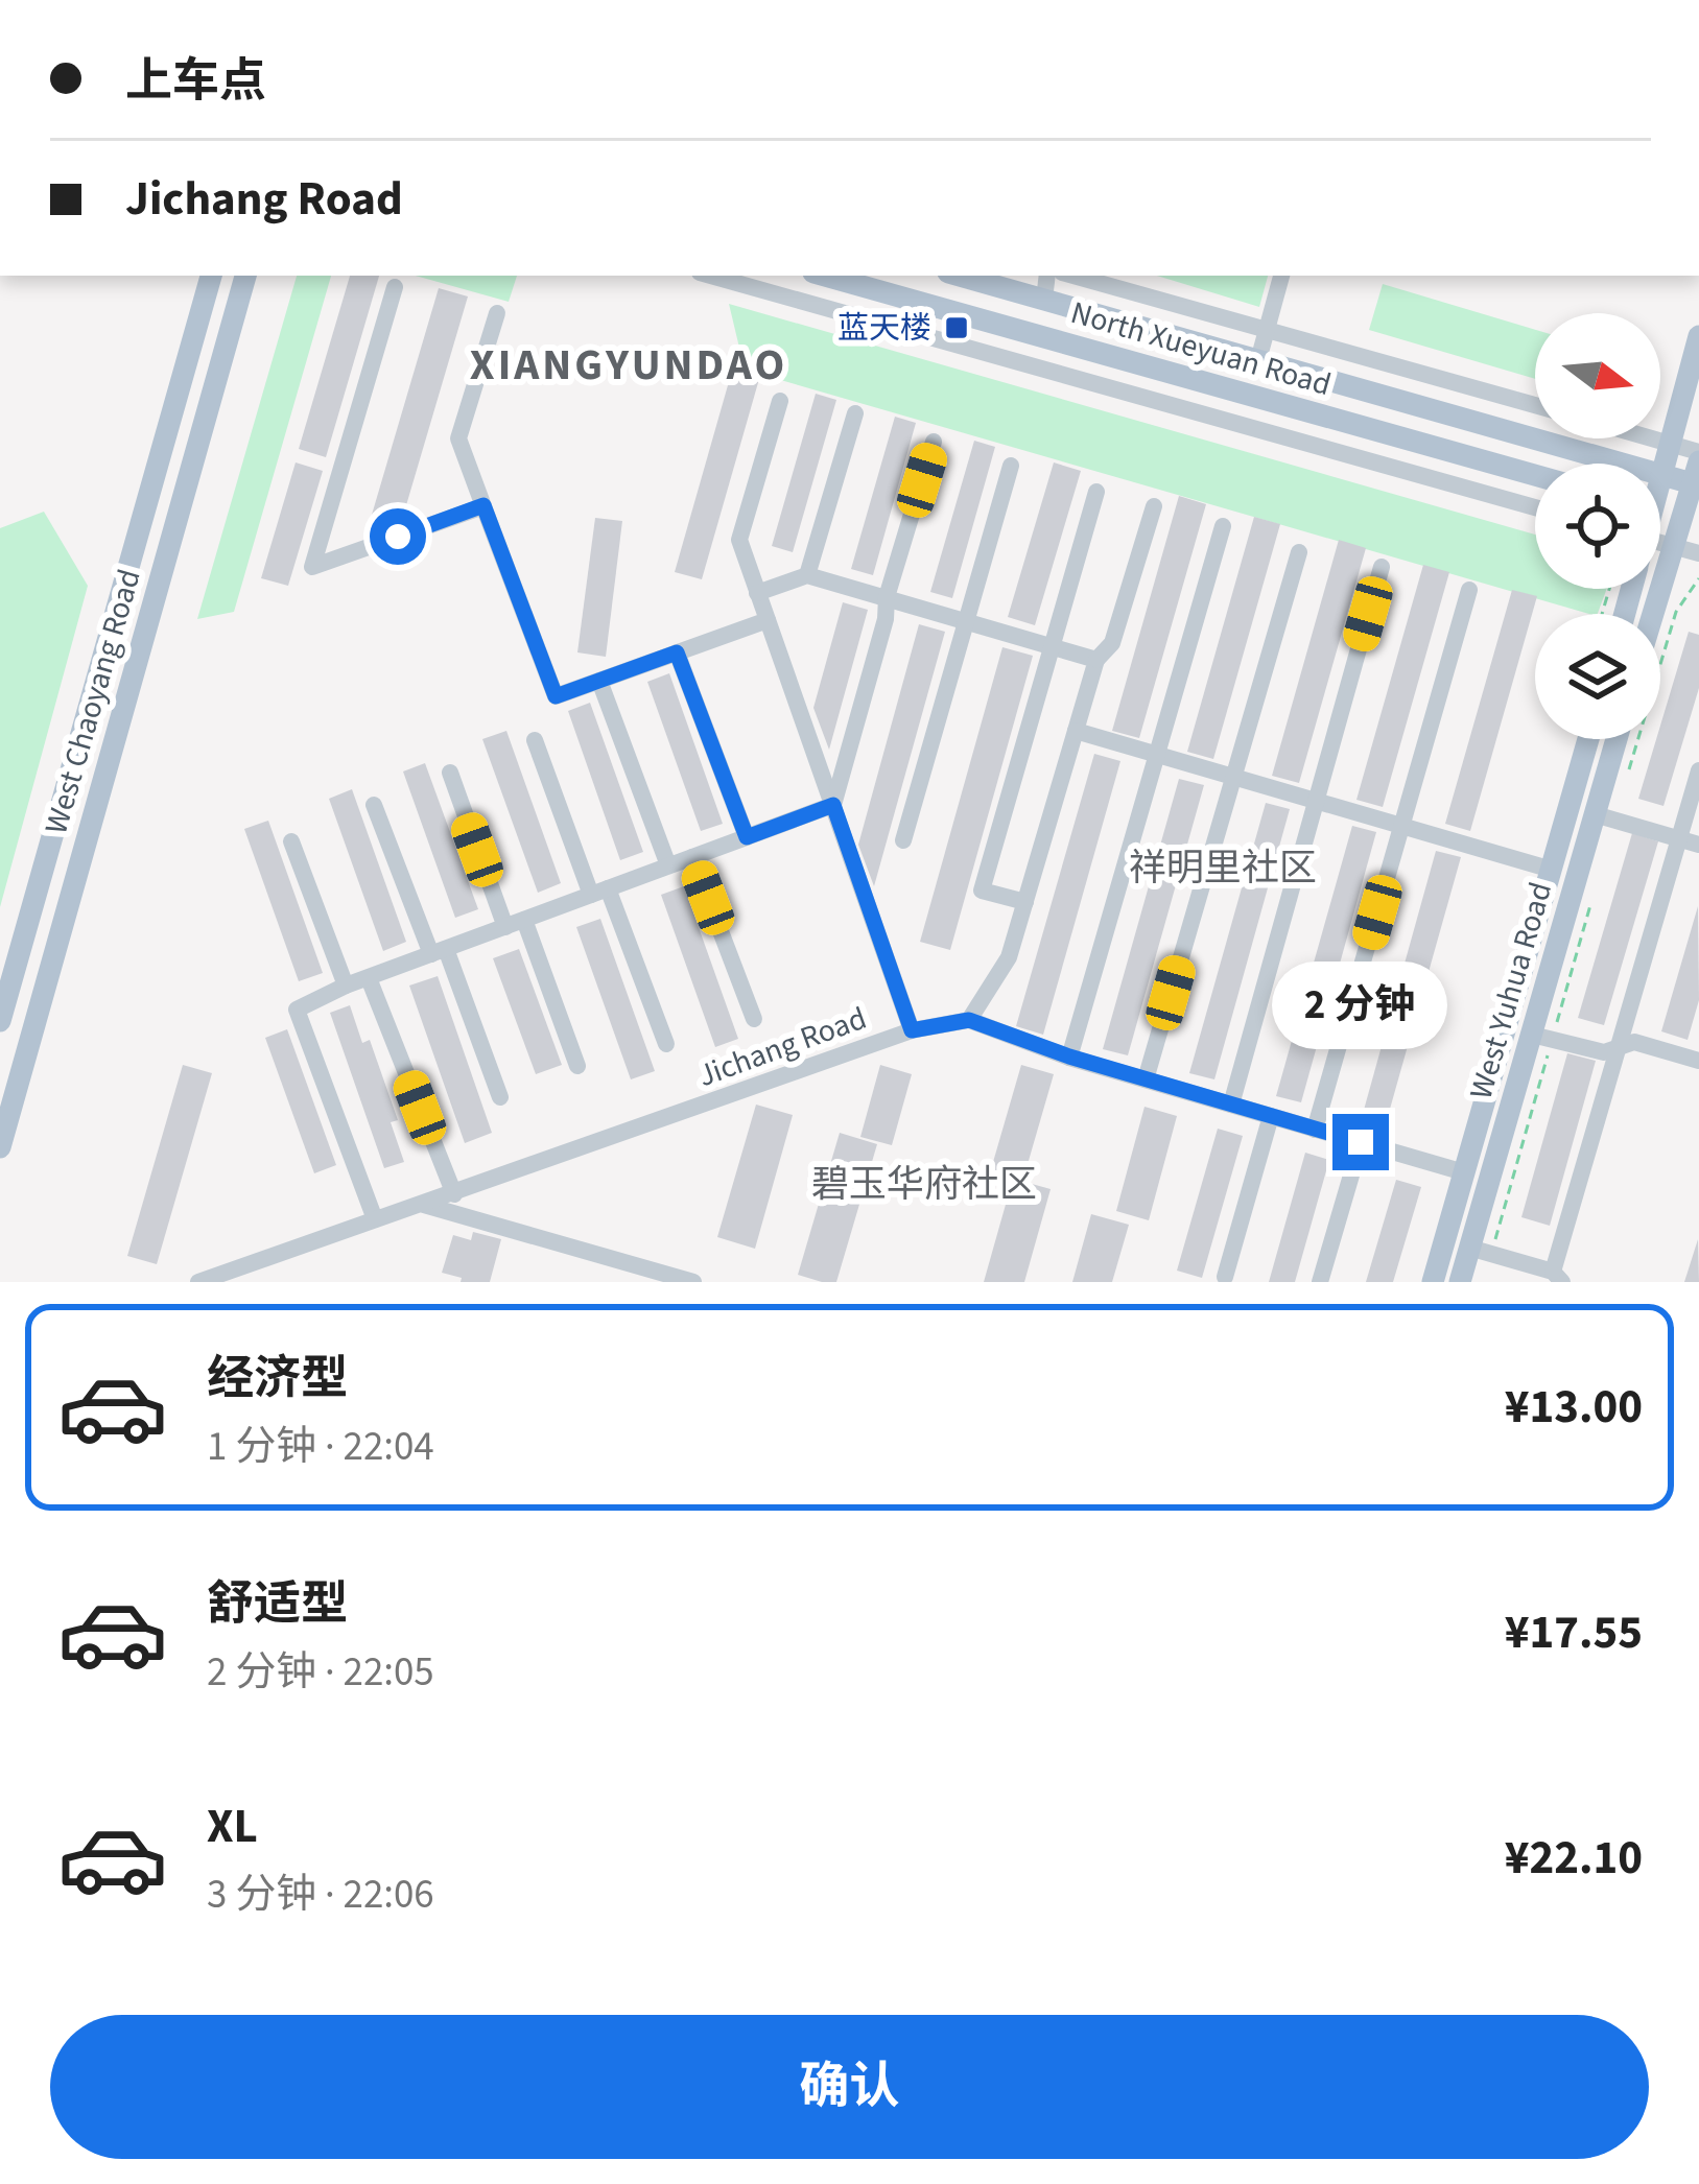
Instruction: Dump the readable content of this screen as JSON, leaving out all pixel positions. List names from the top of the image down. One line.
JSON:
{"streets":{"main road":["North Xueyuan Road","West Chaoyang Road","West Yuhua Road"],"street":["Jichang Road"]},"districts":["XIANGYUNDAO","祥明里社区","碧玉华府社区"],"places":{"transit":["蓝天楼"]},"north":"right","page":{"banner":["上车点","Jichang Road"],"bubble":"2 分钟","list":[{"name":"经济型","note":"1 分钟 · 22:04","value":"¥13.00"},{"name":"舒适型","note":"2 分钟 · 22:05","value":"¥17.55"},{"name":"XL","note":"3 分钟 · 22:06","value":"¥22.10"}],"buttons":"确认"}}
